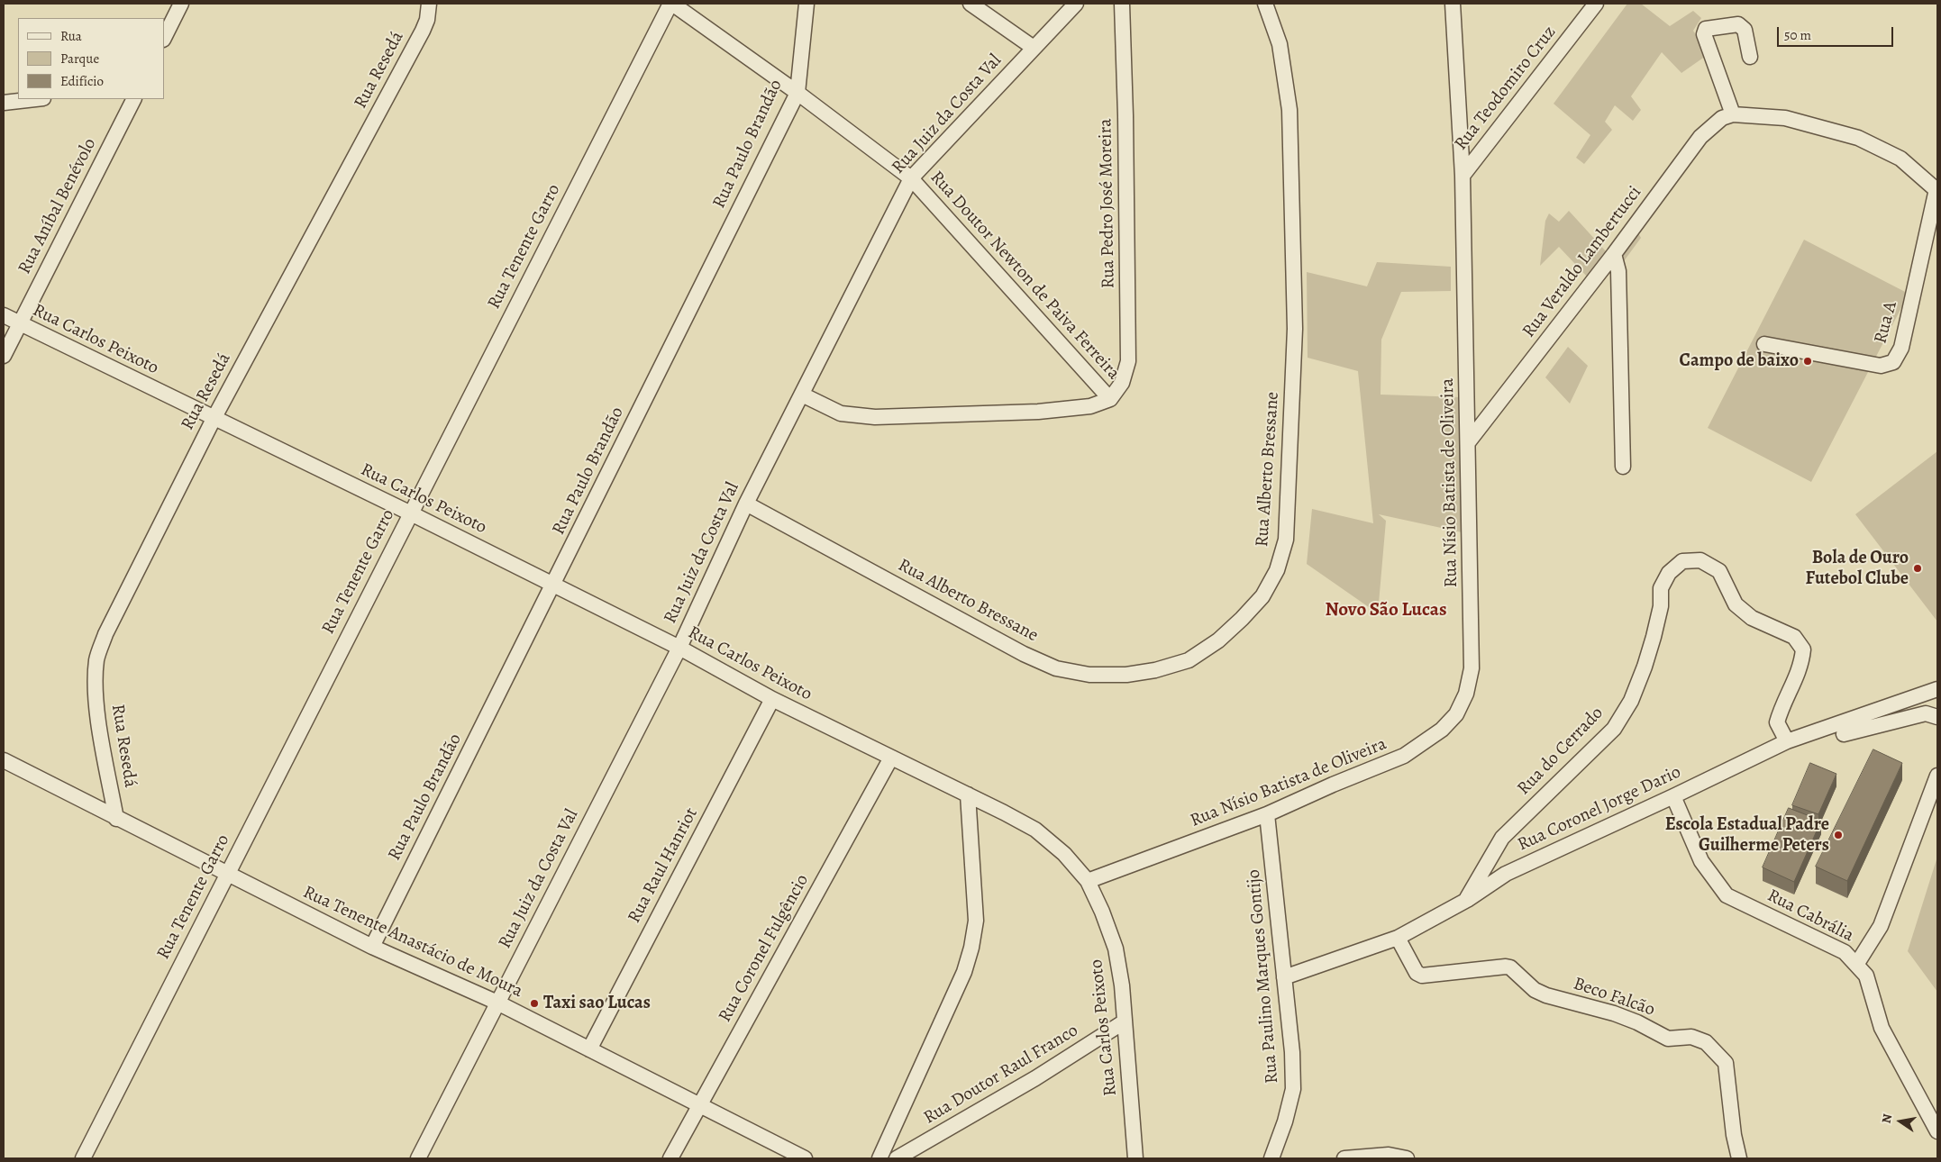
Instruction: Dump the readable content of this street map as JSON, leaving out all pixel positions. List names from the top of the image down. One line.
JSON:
{"streets":{"street":["Rua Resedá","Rua Teodomiro Cruz","Rua Juiz da Costa Val","Rua Paulo Brandão","Rua Pedro José Moreira","Rua Aníbal Benévolo","Rua Tenente Garro","Rua Veraldo Lambertucci","Rua Doutor Newton de Paiva Ferreira","Rua A","Rua Carlos Peixoto","Rua Alberto Bressane","Rua Nísio Batista de Oliveira","Rua do Cerrado","Rua Coronel Jorge Dario","Rua Raul Hanriot","Rua Cabrália","Rua Tenente Anastácio de Moura","Rua Coronel Fulgêncio","Rua Paulino Marques Gontijo","Beco Falcão","Rua Doutor Raul Franco"]},"crossings":[["Rua Resedá","Rua Carlos Peixoto"],["Rua Resedá","Rua Tenente Anastácio de Moura"],["Rua Teodomiro Cruz","Rua Nísio Batista de Oliveira"],["Rua Juiz da Costa Val","Rua Doutor Newton de Paiva Ferreira"],["Rua Juiz da Costa Val","Rua Carlos Peixoto"],["Rua Juiz da Costa Val","Rua Alberto Bressane"],["Rua Juiz da Costa Val","Rua Tenente Anastácio de Moura"],["Rua Paulo Brandão","Rua Doutor Newton de Paiva Ferreira"],["Rua Paulo Brandão","Rua Carlos Peixoto"],["Rua Paulo Brandão","Rua Tenente Anastácio de Moura"],["Rua Pedro José Moreira","Rua Doutor Newton de Paiva Ferreira"],["Rua Aníbal Benévolo","Rua Carlos Peixoto"],["Rua Tenente Garro","Rua Doutor Newton de Paiva Ferreira"],["Rua Tenente Garro","Rua Carlos Peixoto"],["Rua Tenente Garro","Rua Tenente Anastácio de Moura"],["Rua Veraldo Lambertucci","Rua Nísio Batista de Oliveira"],["Rua Carlos Peixoto","Rua Nísio Batista de Oliveira"],["Rua Carlos Peixoto","Rua Raul Hanriot"],["Rua Carlos Peixoto","Rua Coronel Fulgêncio"],["Rua Carlos Peixoto","Rua Doutor Raul Franco"],["Rua Nísio Batista de Oliveira","Rua Paulino Marques Gontijo"],["Rua do Cerrado","Rua Coronel Jorge Dario"],["Rua Coronel Jorge Dario","Rua Cabrália"],["Rua Coronel Jorge Dario","Rua Paulino Marques Gontijo"],["Rua Coronel Jorge Dario","Beco Falcão"],["Rua Raul Hanriot","Rua Tenente Anastácio de Moura"],["Rua Tenente Anastácio de Moura","Rua Coronel Fulgêncio"]],"districts":["Novo São Lucas"],"places":["Campo de baixo","Bola de Ouro Futebol Clube","Escola Estadual Padre Guilherme Peters","Taxi sao Lucas"],"legend":["Rua","Parque","Edifício"],"scale_bar":"50 m","north":"left"}
